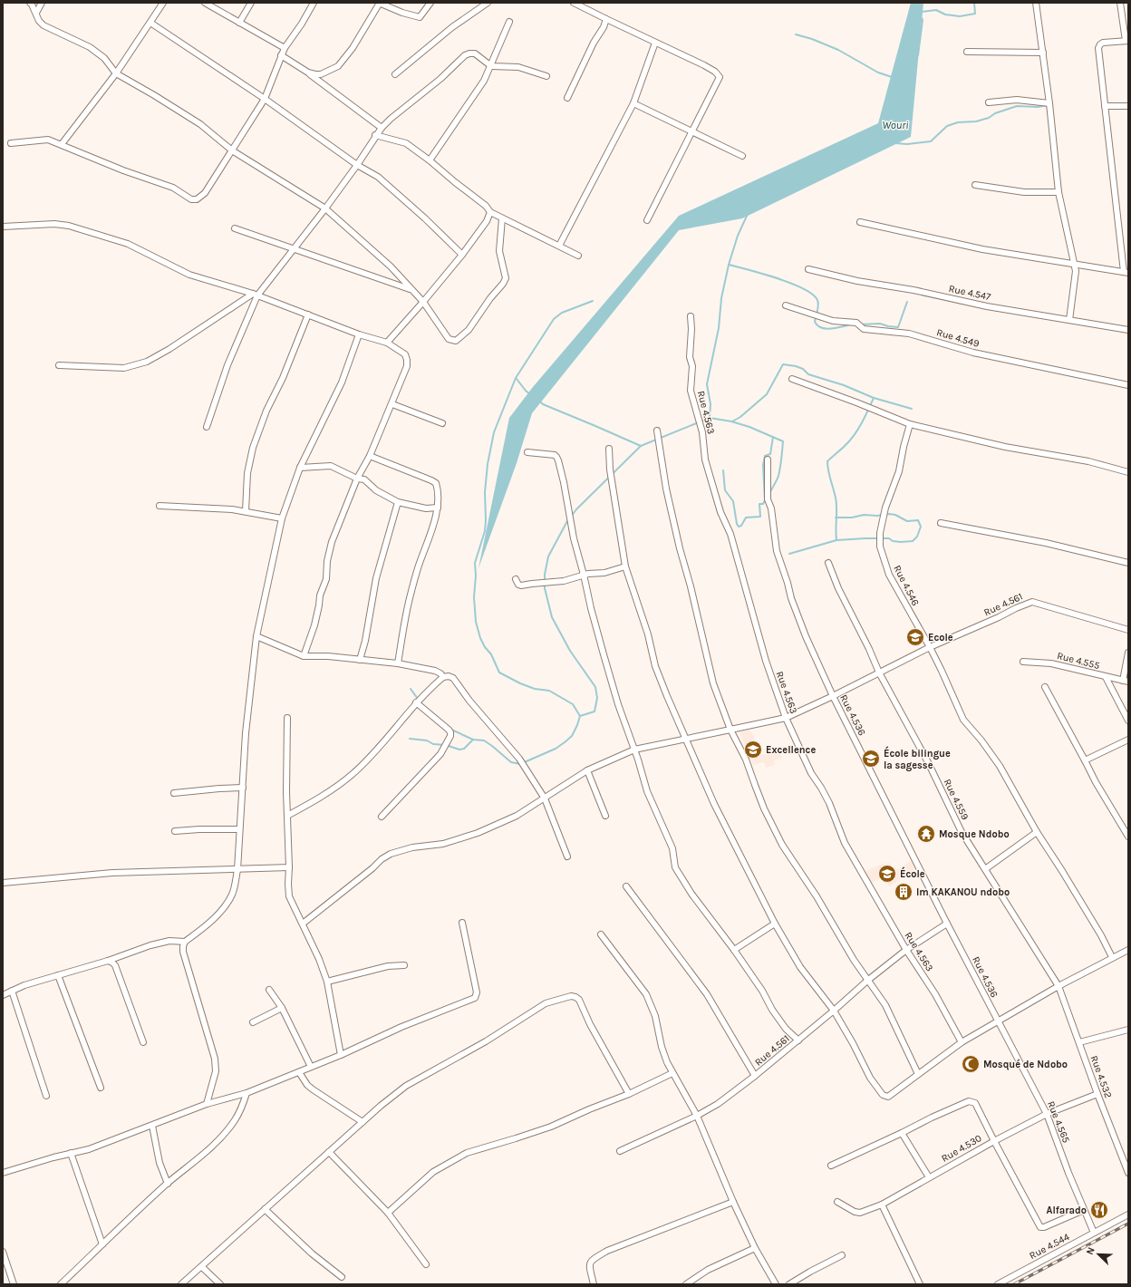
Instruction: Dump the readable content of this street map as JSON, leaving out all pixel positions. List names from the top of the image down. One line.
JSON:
{"streets":{"street":["Rue 4.547","Rue 4.549","Rue 4.563","Rue 4.546","Rue 4.561","Rue 4.555","Rue 4.536","Rue 4.559","Rue 4.532","Rue 4.565","Rue 4.530","Rue 4.544"]},"crossings":[["Rue 4.563","Rue 4.561"],["Rue 4.546","Rue 4.561"],["Rue 4.561","Rue 4.536"],["Rue 4.536","Rue 4.565"],["Rue 4.559","Rue 4.532"],["Rue 4.532","Rue 4.530"],["Rue 4.565","Rue 4.530"],["Rue 4.565","Rue 4.544"]],"water":["Wouri"],"places":{"school or university":["Ecole","Excellence","École bilingue la sagesse","École"],"temple":["Mosque Ndobo"],"building":["Im KAKANOU ndobo"],"mosque":["Mosqué de Ndobo"],"restaurant":["Alfarado"]},"north":"top left"}
